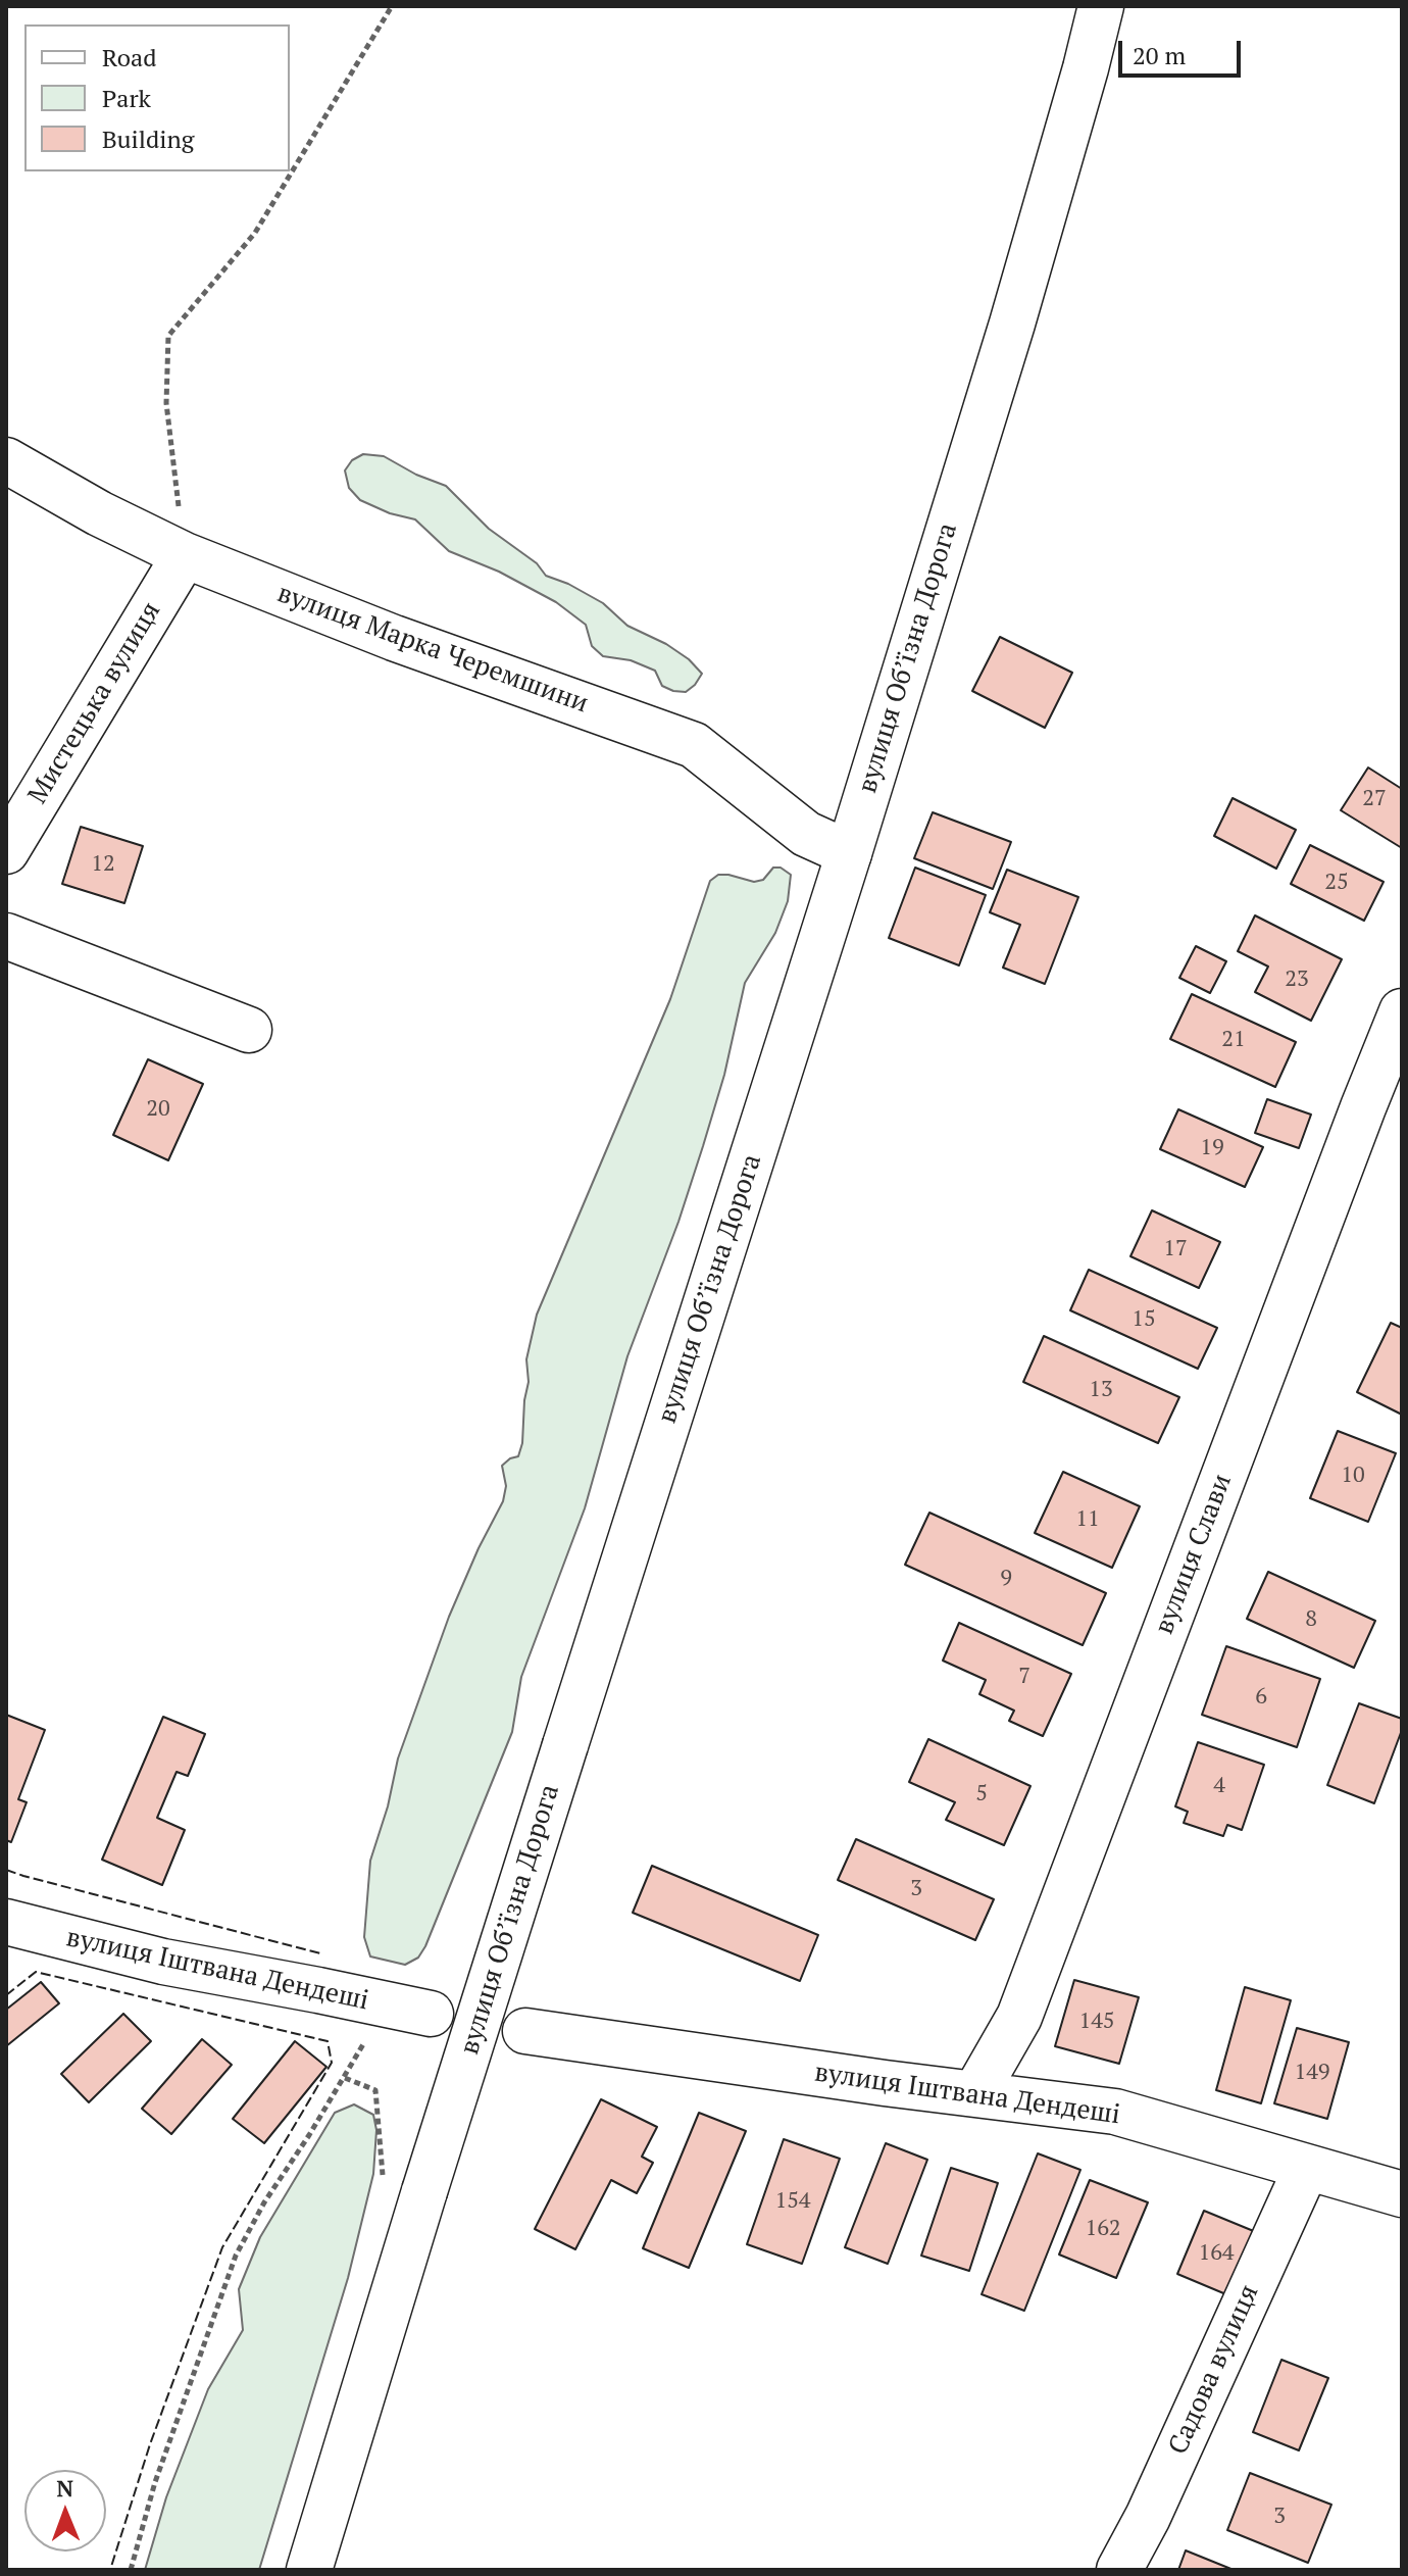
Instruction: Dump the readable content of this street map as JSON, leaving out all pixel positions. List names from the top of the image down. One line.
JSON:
{"streets":{"main road":["вулиця Марка Черемшини","вулиця Обʼїзна Дорога","Мистецька вулиця","вулиця Слави","вулиця Іштвана Дендеші","Садова вулиця"]},"crossings":[["вулиця Марка Черемшини","вулиця Обʼїзна Дорога"],["вулиця Марка Черемшини","Мистецька вулиця"],["вулиця Слави","вулиця Іштвана Дендеші"],["вулиця Іштвана Дендеші","Садова вулиця"]],"house_numbers":["27","12","25","23","21","20","19","17","15","13","10","11","9","8","7","6","4","5","3","145","149","154","162","164","3"],"legend":["Road","Park","Building"],"scale_bar":"20 m","north":"top"}
